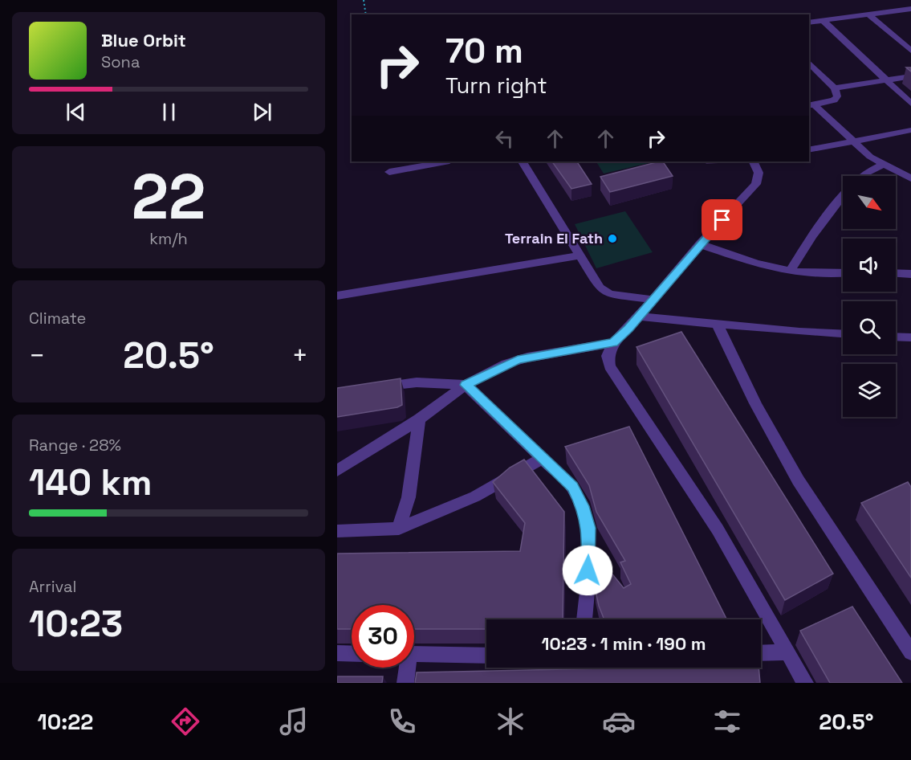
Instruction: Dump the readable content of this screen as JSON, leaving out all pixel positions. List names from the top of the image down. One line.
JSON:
{"places":["Terrain El Fath"],"north":"bottom right","page":{"turn":["70 m","Turn right"],"song":["Blue Orbit","Sona"],"tile":[["22","km/h"],"Climate",["Range · 28%","140 km"],["Arrival","10:23"]],"heat":["−","20.5°","+"],"limit":"30","trip":"10:23 · 1 min · 190 m","tabs":["10:22","20.5°"]}}
